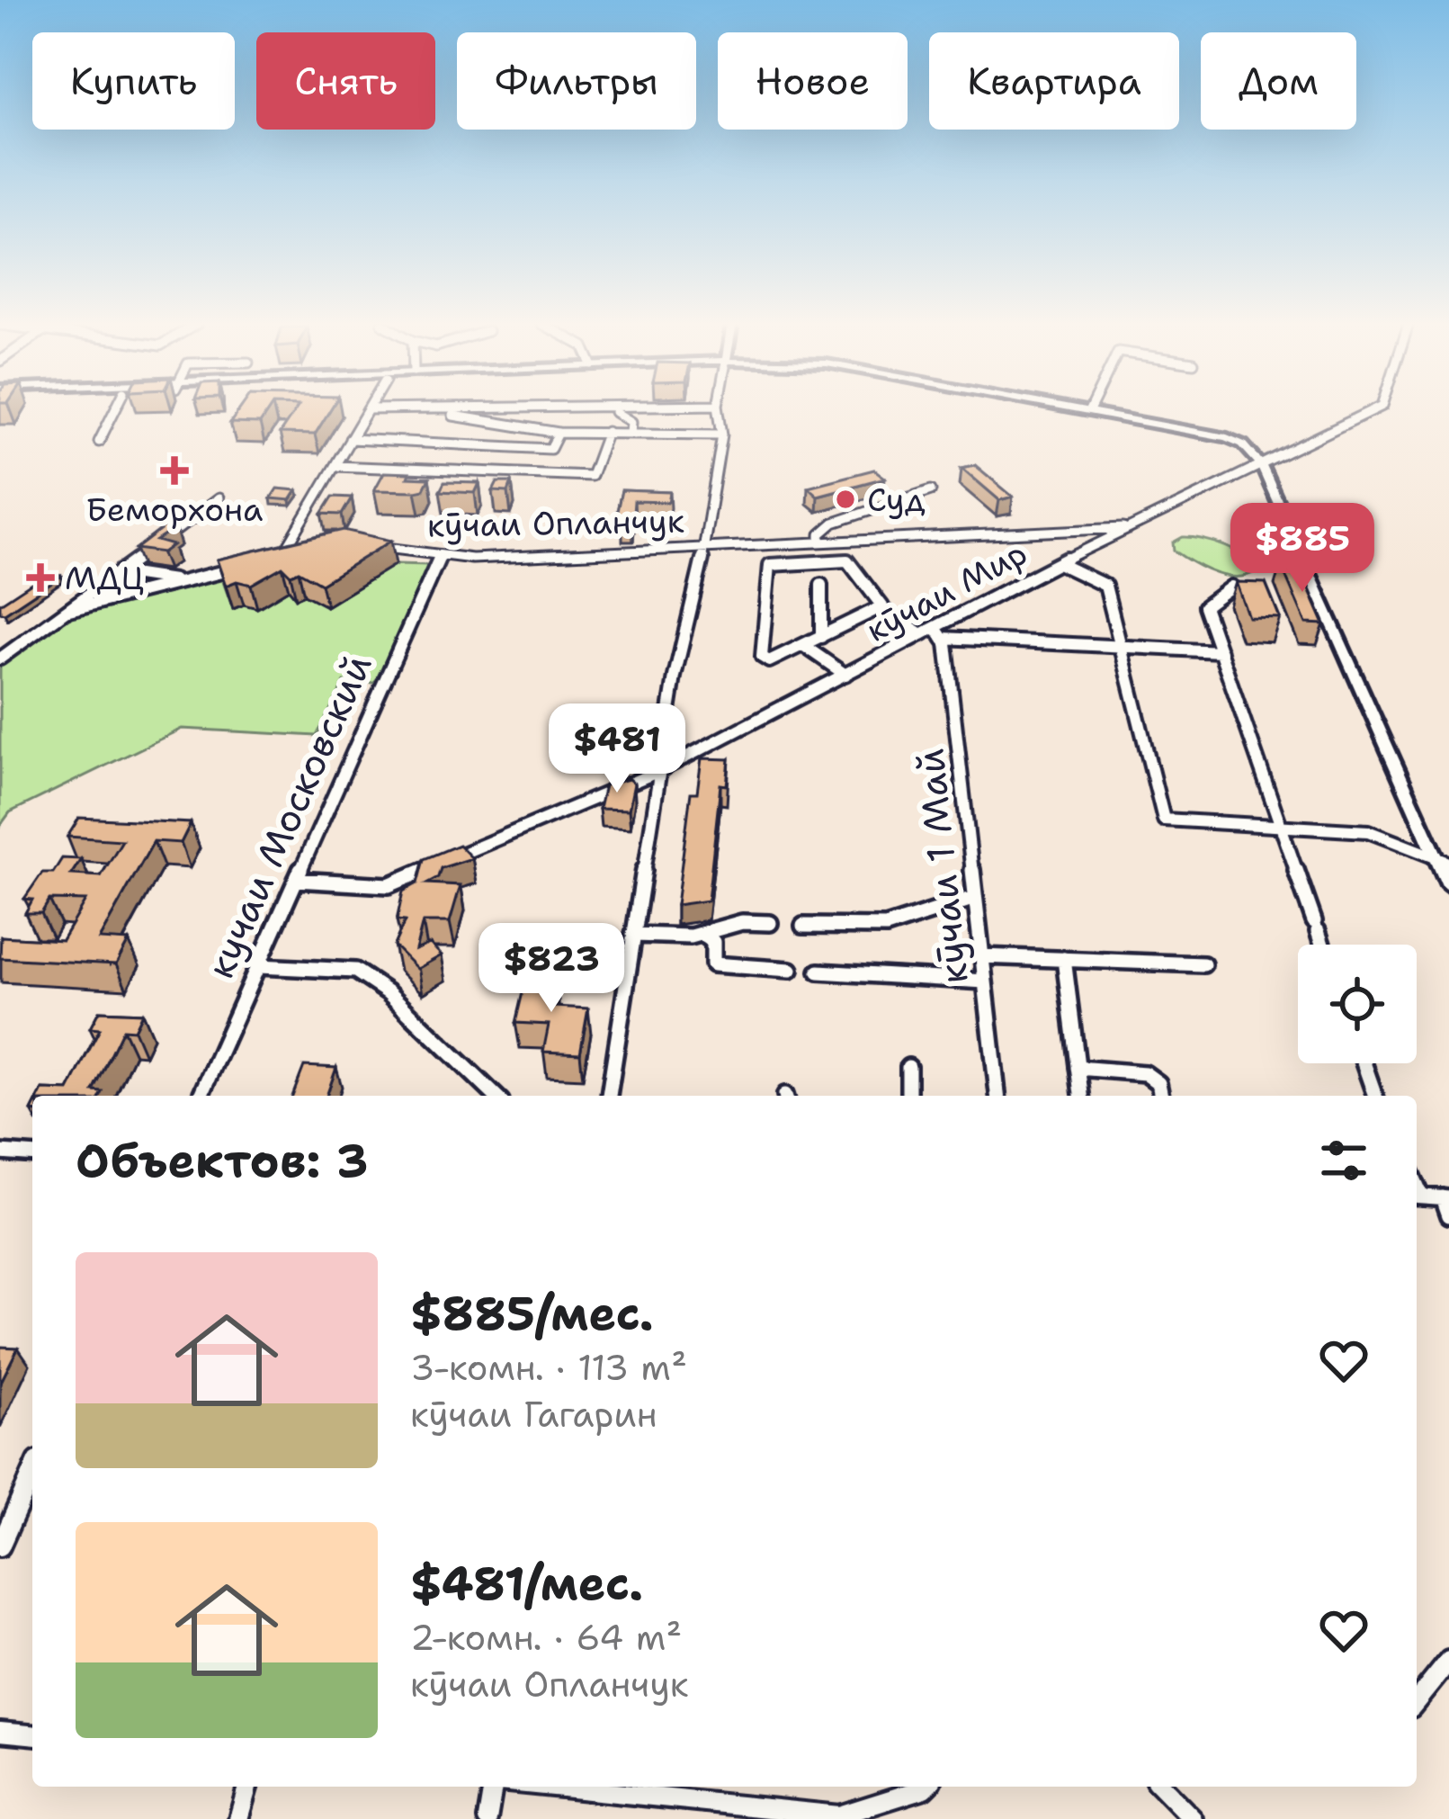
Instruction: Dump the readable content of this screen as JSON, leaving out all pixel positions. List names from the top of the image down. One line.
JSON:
{"streets":{"street":["кӯчаи Опланчук","кӯчаи Мир","кучаи Московский","кӯчаи 1 Май"]},"crossings":[["кӯчаи Опланчук","кӯчаи Мир"],["кӯчаи Опланчук","кучаи Московский"],["кӯчаи Мир","кӯчаи 1 Май"]],"places":{"health":["Беморхона","МДЦ"],"other":["Суд"]},"page":{"chip":["Купить","Снять","Фильтры","Новое","Квартира","Дом"],"price":["$885","$481","$823"],"heading":"Объектов: 3","list":[{"name":"$885/мес.","note":"3-комн. · 113 m² · кӯчаи Гагарин"},{"name":"$481/мес.","note":"2-комн. · 64 m² · кӯчаи Опланчук"}]}}
